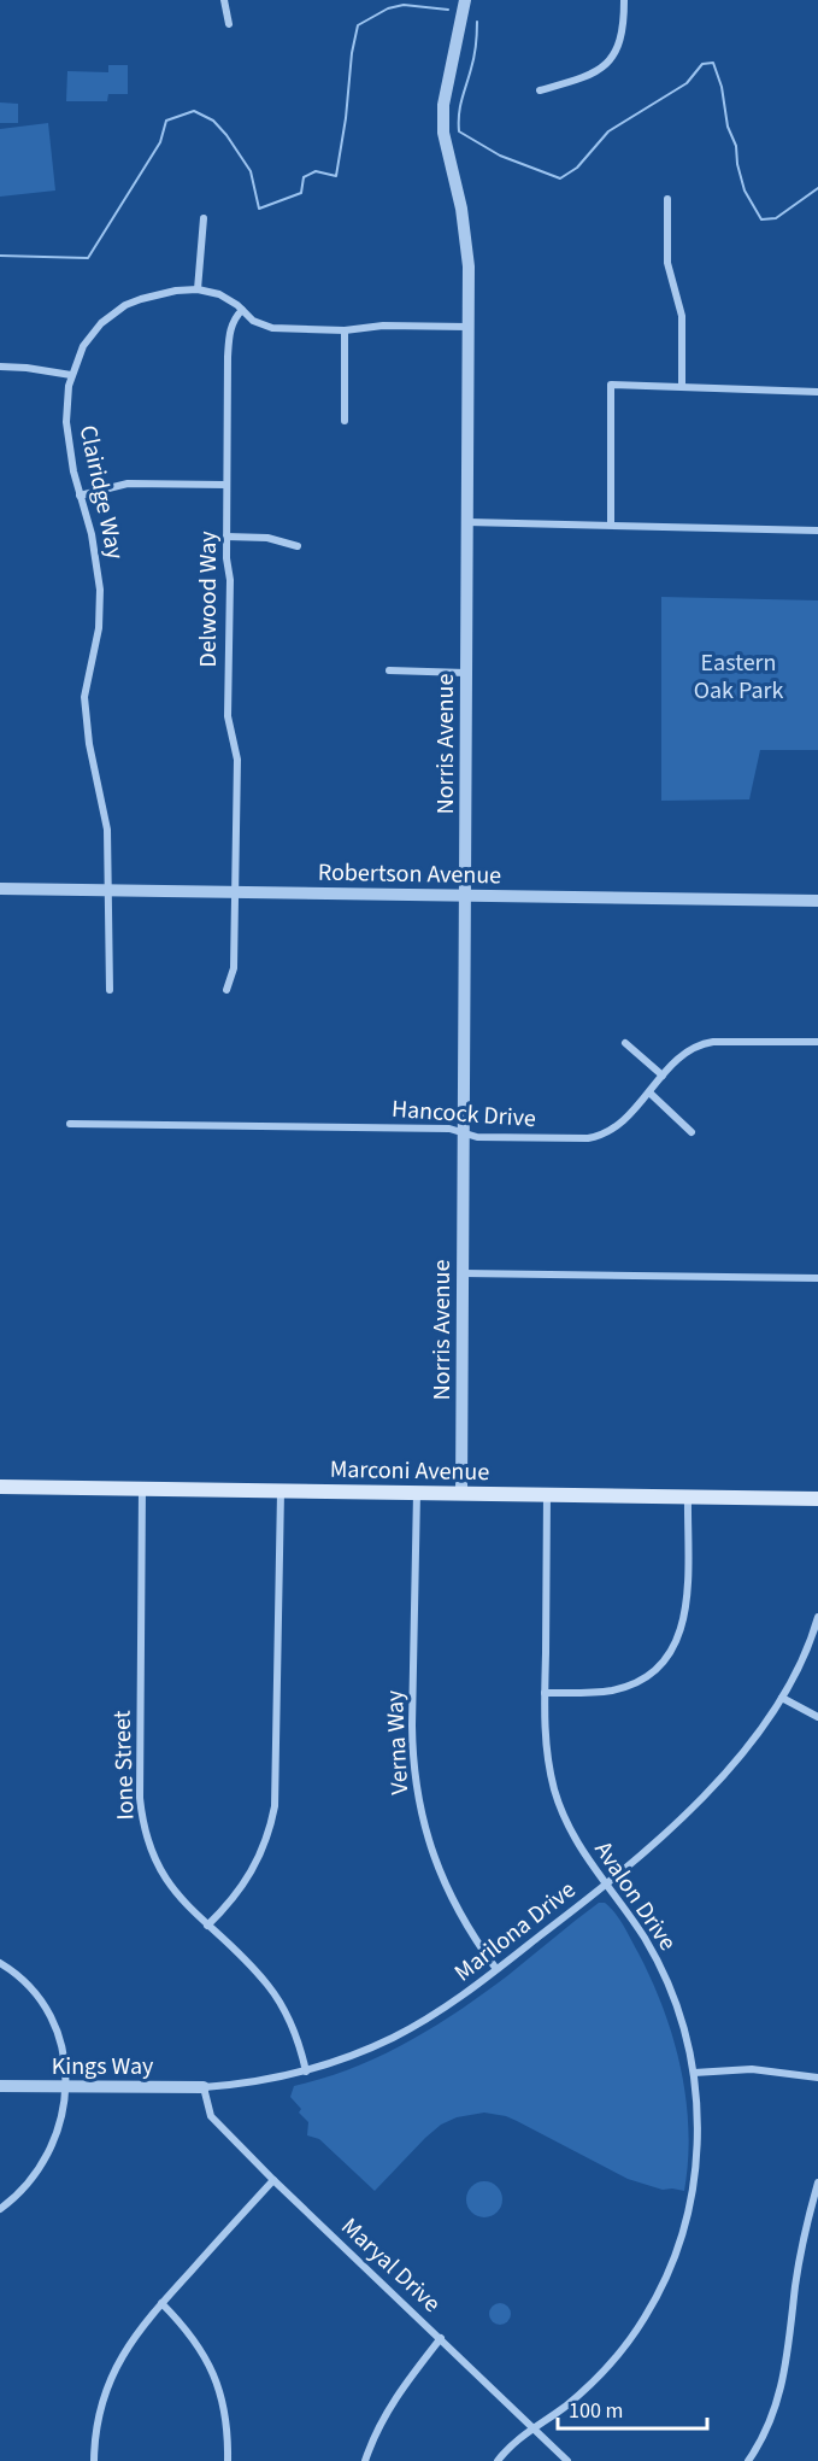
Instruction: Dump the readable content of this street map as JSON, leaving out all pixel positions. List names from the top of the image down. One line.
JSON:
{"streets":{"main road":["Marconi Avenue"],"street":["Clairidge Way","Delwood Way","Norris Avenue","Robertson Avenue","Hancock Drive","Verna Way","Ione Street","Avalon Drive","Marilona Drive","Kings Way","Maryal Drive"]},"crossings":[["Clairidge Way","Delwood Way"],["Clairidge Way","Norris Avenue"],["Clairidge Way","Robertson Avenue"],["Delwood Way","Robertson Avenue"],["Norris Avenue","Robertson Avenue"],["Norris Avenue","Hancock Drive"],["Norris Avenue","Marconi Avenue"],["Marconi Avenue","Verna Way"],["Marconi Avenue","Ione Street"],["Marconi Avenue","Avalon Drive"],["Verna Way","Marilona Drive"],["Ione Street","Marilona Drive"],["Avalon Drive","Marilona Drive"],["Avalon Drive","Maryal Drive"],["Marilona Drive","Kings Way"],["Marilona Drive","Maryal Drive"],["Kings Way","Maryal Drive"]],"parks":["Eastern Oak Park"],"scale_bar":"100 m"}
